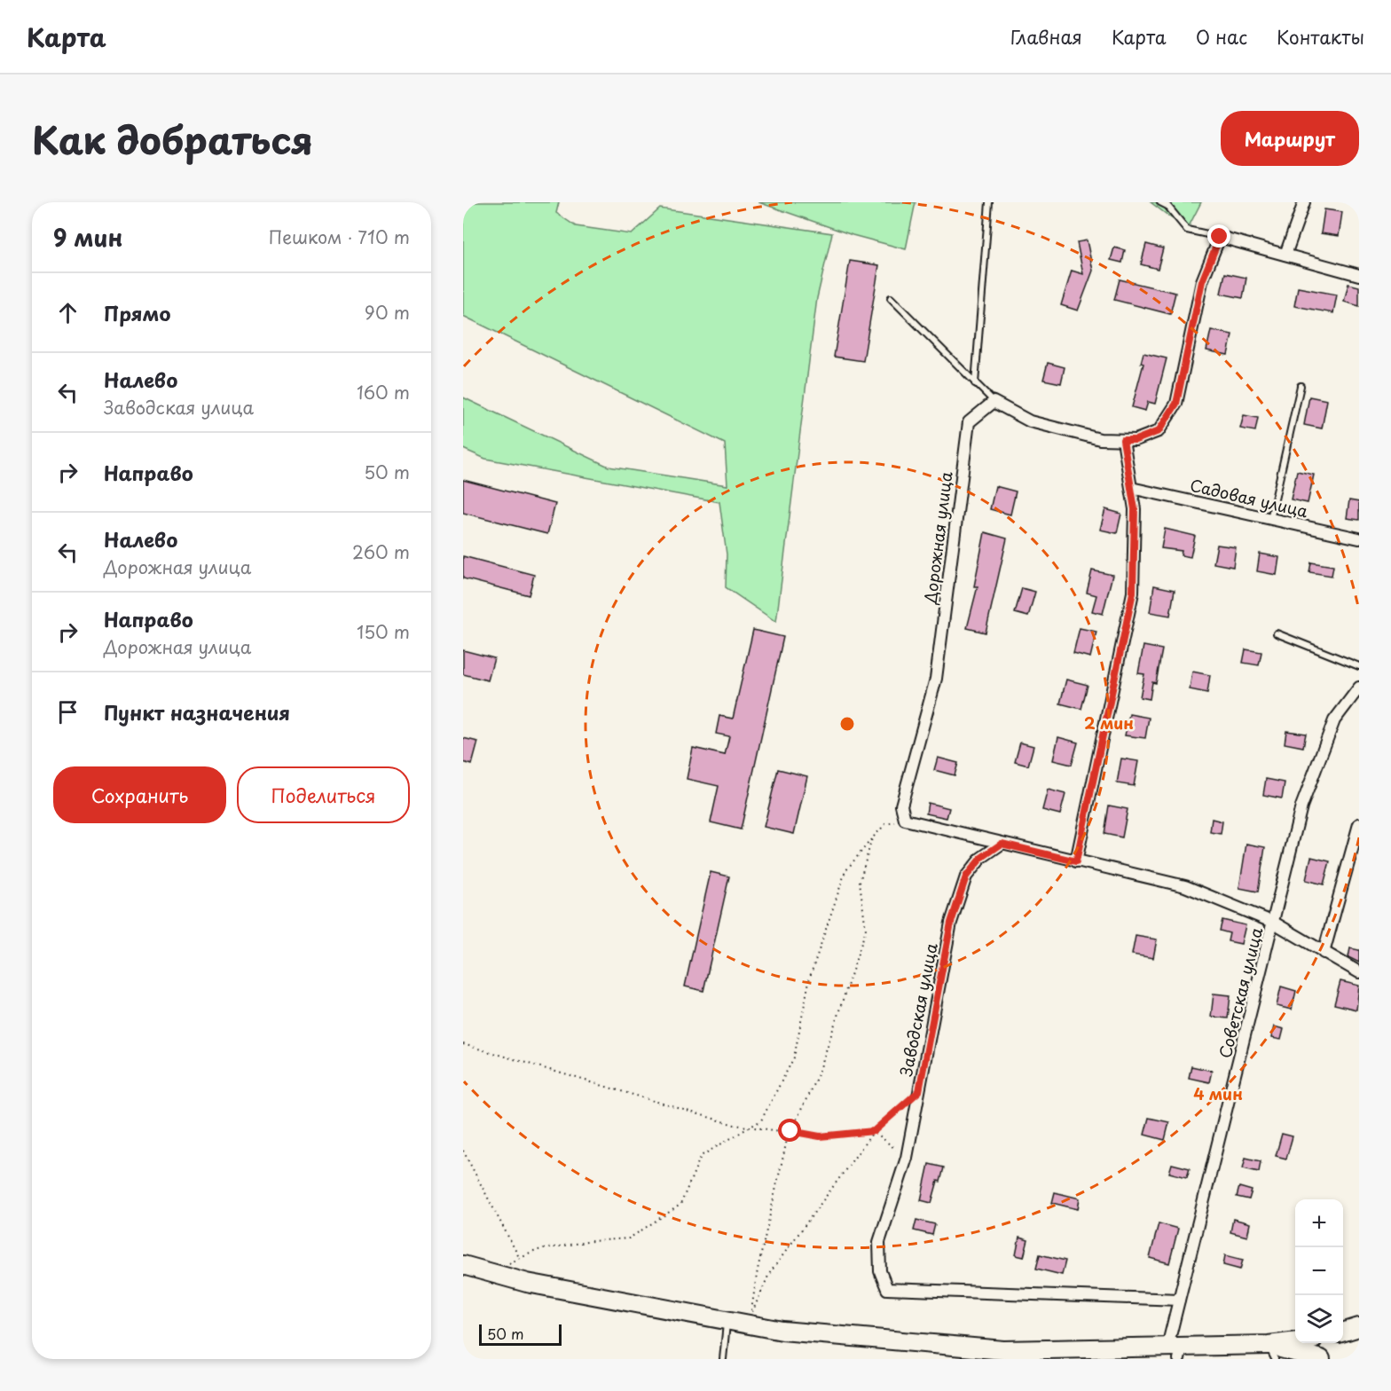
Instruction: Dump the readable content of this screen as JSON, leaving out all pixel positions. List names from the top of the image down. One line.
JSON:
{"streets":{"street":["Садовая улица","Дорожная улица","Советская улица","Заводская улица"]},"crossings":[["Советская улица","Заводская улица"]],"scale_bar":"50 m","page":{"header":"Карта","nav":["Главная","Карта","О нас","Контакты"],"title":"Как добраться","buttons":["Маршрут",["Сохранить","Поделиться"]],"heading":["9 мин","Пешком · 710 m"],"list":[["Прямо","90 m"],["Налево","Заводская улица","160 m"],["Направо","50 m"],["Налево","Дорожная улица","260 m"],["Направо","Дорожная улица","150 m"],"Пункт назначения"],"map_buttons":["+","−"],"scale":"50 m"},"rings":["2 мин","4 мин"]}
